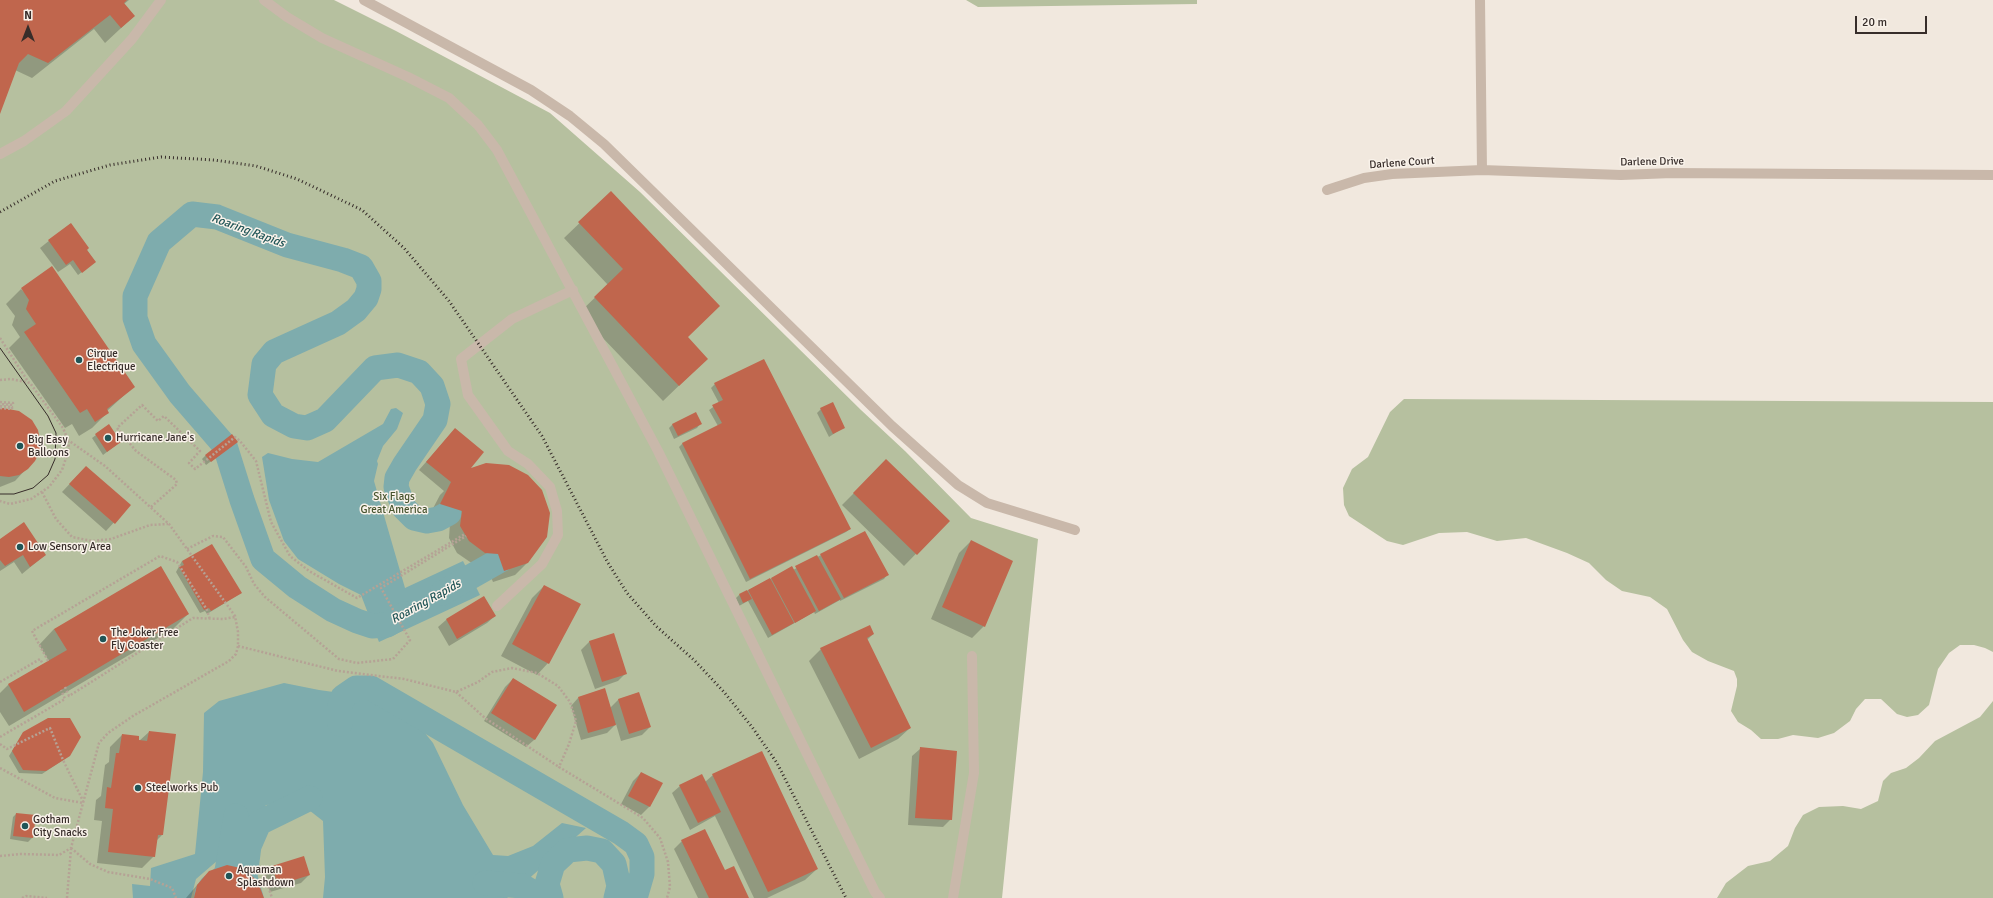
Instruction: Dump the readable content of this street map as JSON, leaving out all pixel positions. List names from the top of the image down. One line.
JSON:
{"streets":{"street":["Darlene Drive","Darlene Court"]},"crossings":[["Darlene Drive","Darlene Court"]],"water":["Roaring Rapids"],"parks":["Six Flags Great America"],"places":["Cirque Electrique","Hurricane Jane's","Big Easy Balloons","Low Sensory Area","The Joker Free Fly Coaster","Steelworks Pub","Gotham City Snacks","Aquaman Splashdown"],"scale_bar":"20 m","north":"top"}
